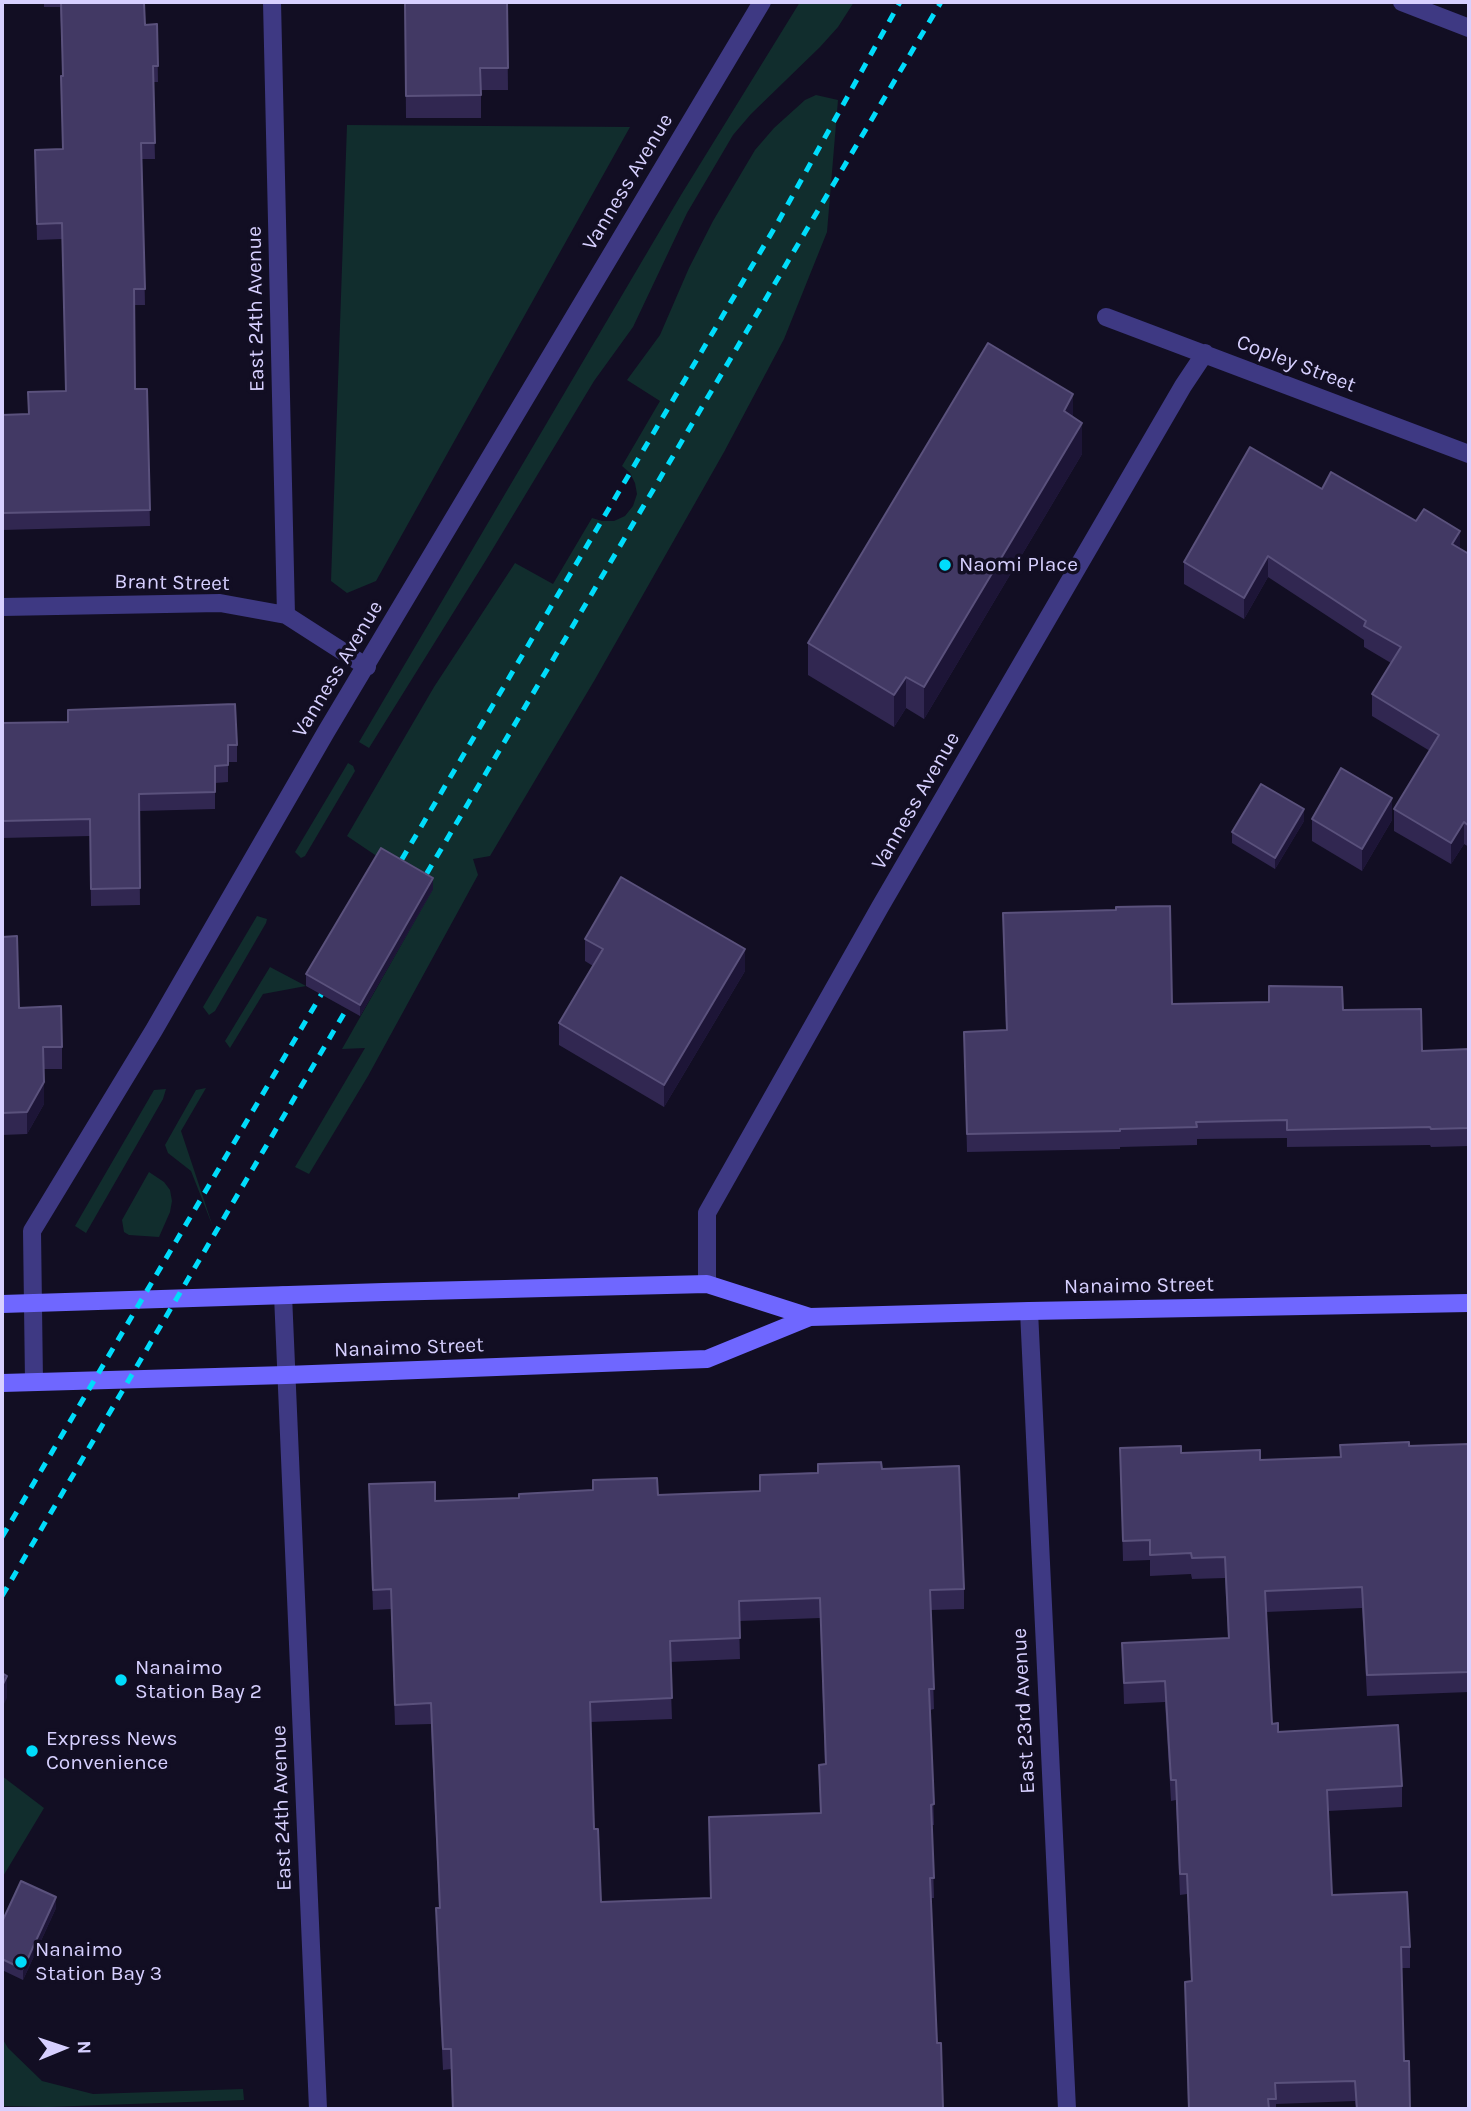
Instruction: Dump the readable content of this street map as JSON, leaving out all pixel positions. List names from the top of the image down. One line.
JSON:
{"streets":{"main road":["Nanaimo Street"],"street":["Vanness Avenue","East 24th Avenue","Copley Street","Brant Street","East 23rd Avenue"]},"crossings":[["Vanness Avenue","Copley Street"],["Vanness Avenue","Brant Street"],["Vanness Avenue","Nanaimo Street"],["East 24th Avenue","Brant Street"],["East 24th Avenue","Nanaimo Street"],["Nanaimo Street","East 23rd Avenue"]],"places":["Naomi Place","Nanaimo Station Bay 2","Express News Convenience","Nanaimo Station Bay 3"],"north":"right"}
